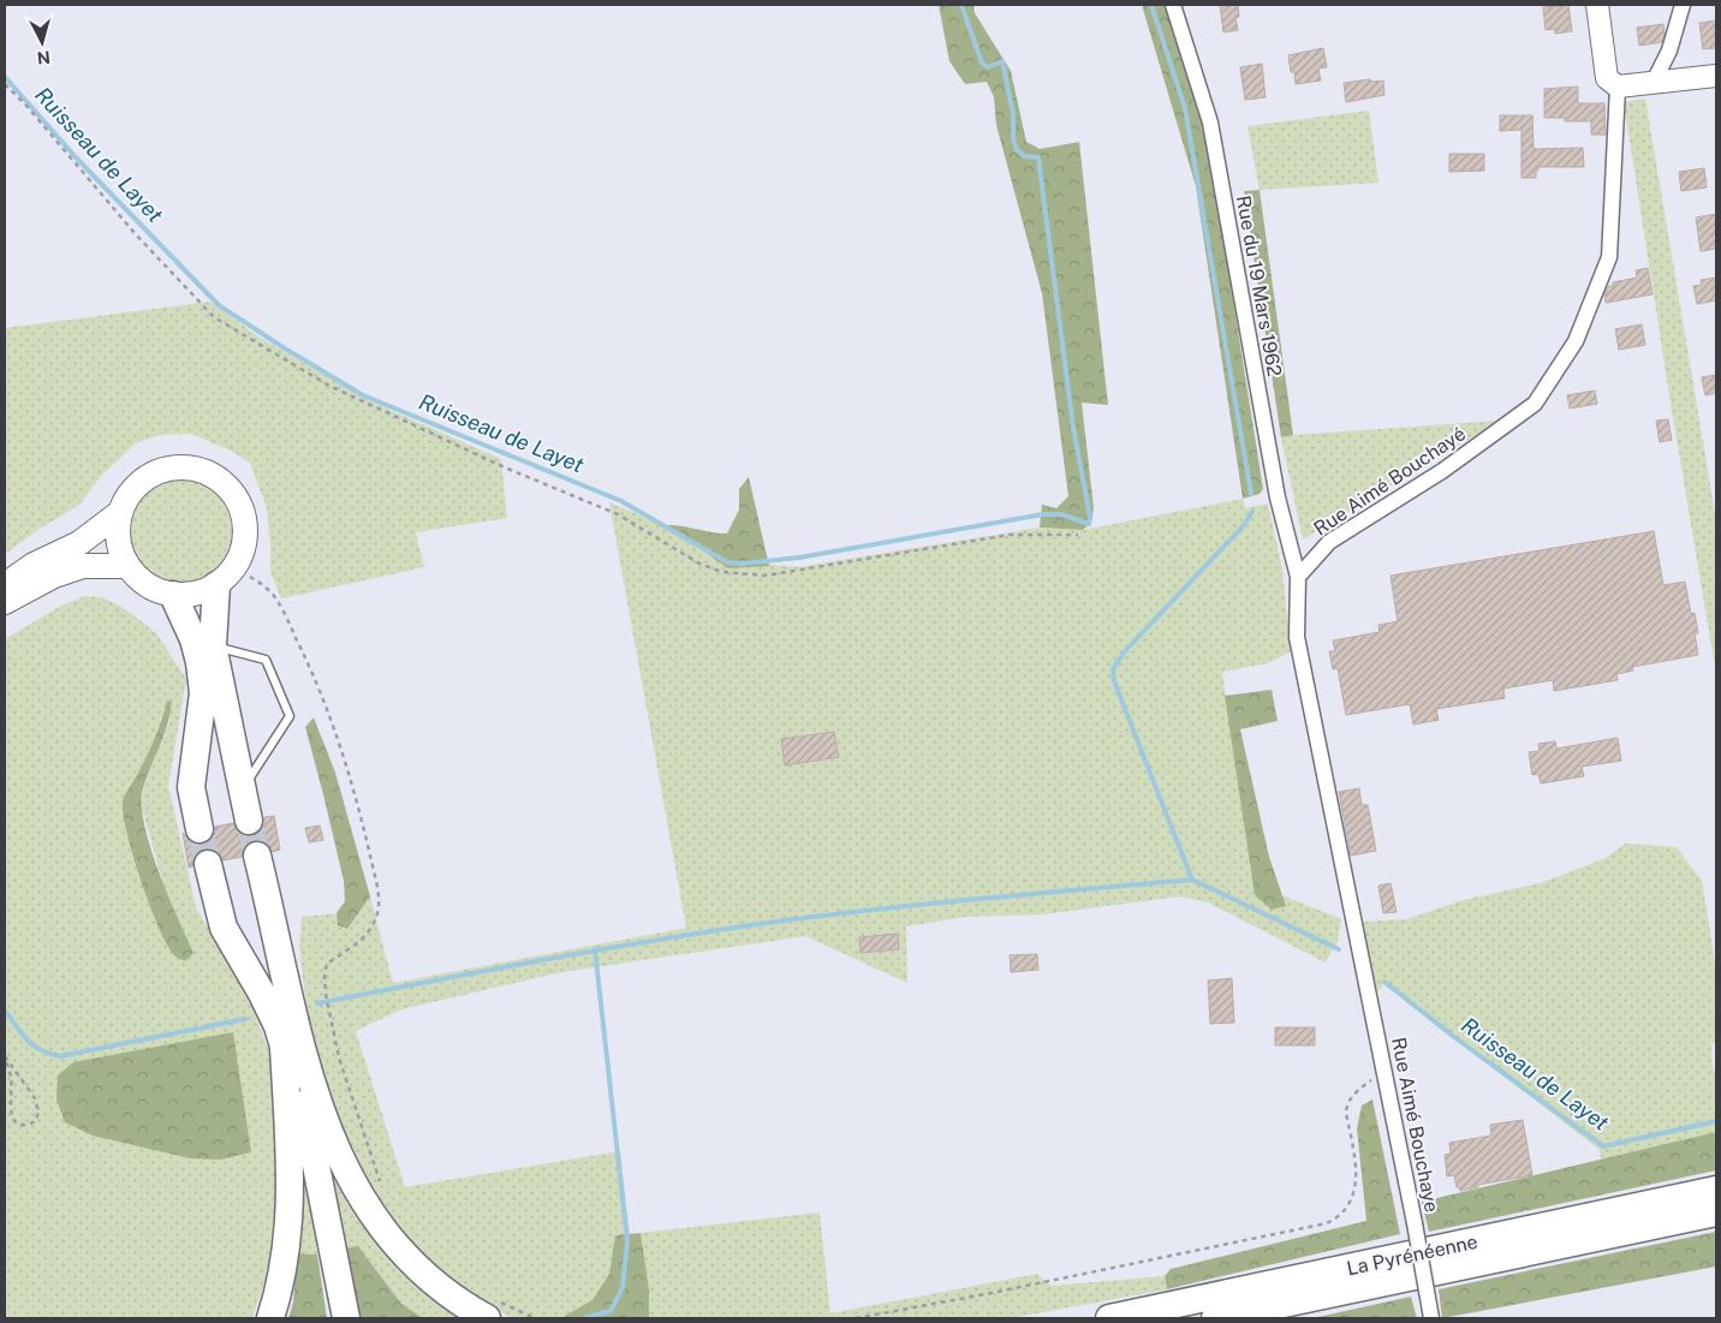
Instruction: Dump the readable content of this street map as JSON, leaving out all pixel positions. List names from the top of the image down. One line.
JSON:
{"streets":{"highway":["La Pyrénéenne"],"street":["Rue du 19 Mars 1962","Rue Aimé Bouchayé","Rue Aimé Bouchaye"]},"crossings":[["Rue du 19 Mars 1962","Rue Aimé Bouchayé"],["Rue du 19 Mars 1962","Rue Aimé Bouchaye"],["Rue Aimé Bouchayé","Rue Aimé Bouchaye"]],"water":["Ruisseau de Layet"],"north":"bottom"}
